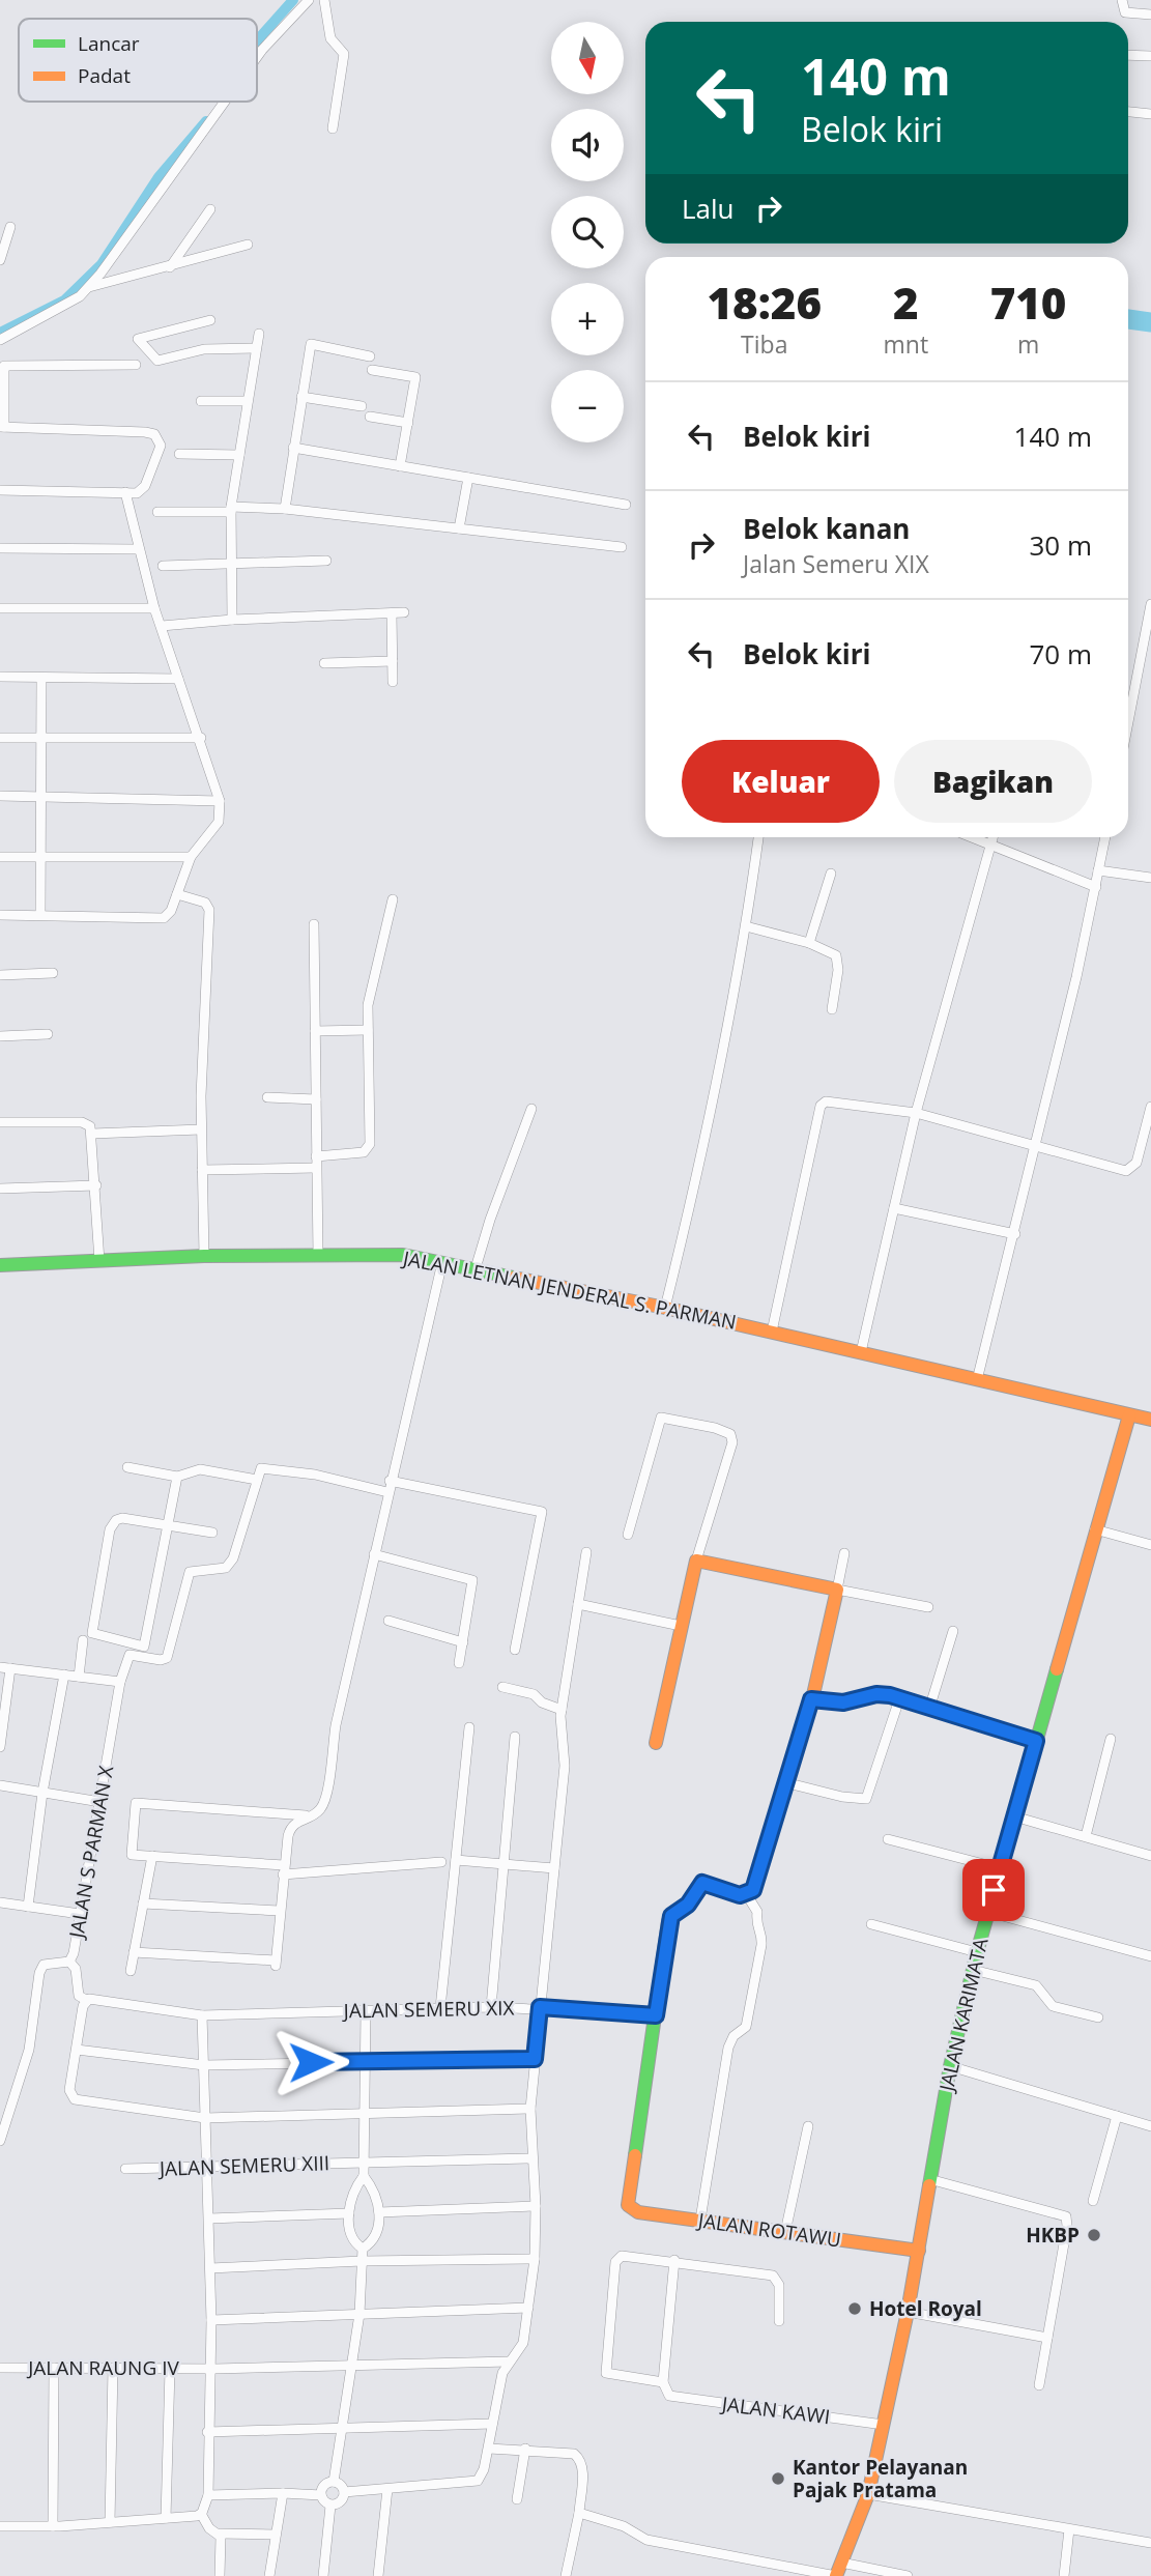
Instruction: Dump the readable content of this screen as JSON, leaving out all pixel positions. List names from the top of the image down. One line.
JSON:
{"streets":{"main road":["JALAN LETNAN JENDERAL S. PARMAN","JALAN KARIMATA","JALAN ROTAWU"],"street":["JALAN S PARMAN X","JALAN SEMERU XIX","JALAN SEMERU XIII","JALAN RAUNG IV","JALAN KAWI"]},"crossings":[["JALAN LETNAN JENDERAL S. PARMAN","JALAN KARIMATA"],["JALAN SEMERU XIX","JALAN ROTAWU"],["JALAN KARIMATA","JALAN ROTAWU"],["JALAN KARIMATA","JALAN KAWI"]],"places":["HKBP","Hotel Royal","Kantor Pelayanan Pajak Pratama"],"legend":["Lancar","Padat"],"north":"bottom","page":{"map_buttons":["+","−"],"turn":["140 m","Belok kiri"],"then":"Lalu","eta":["18:26","Tiba","2","mnt","710","m"],"list":[{"name":"Belok kiri","value":"140 m"},{"name":"Belok kanan","note":"Jalan Semeru XIX","value":"30 m"},{"name":"Belok kiri","value":"70 m"}],"buttons":["Keluar","Bagikan"]}}
